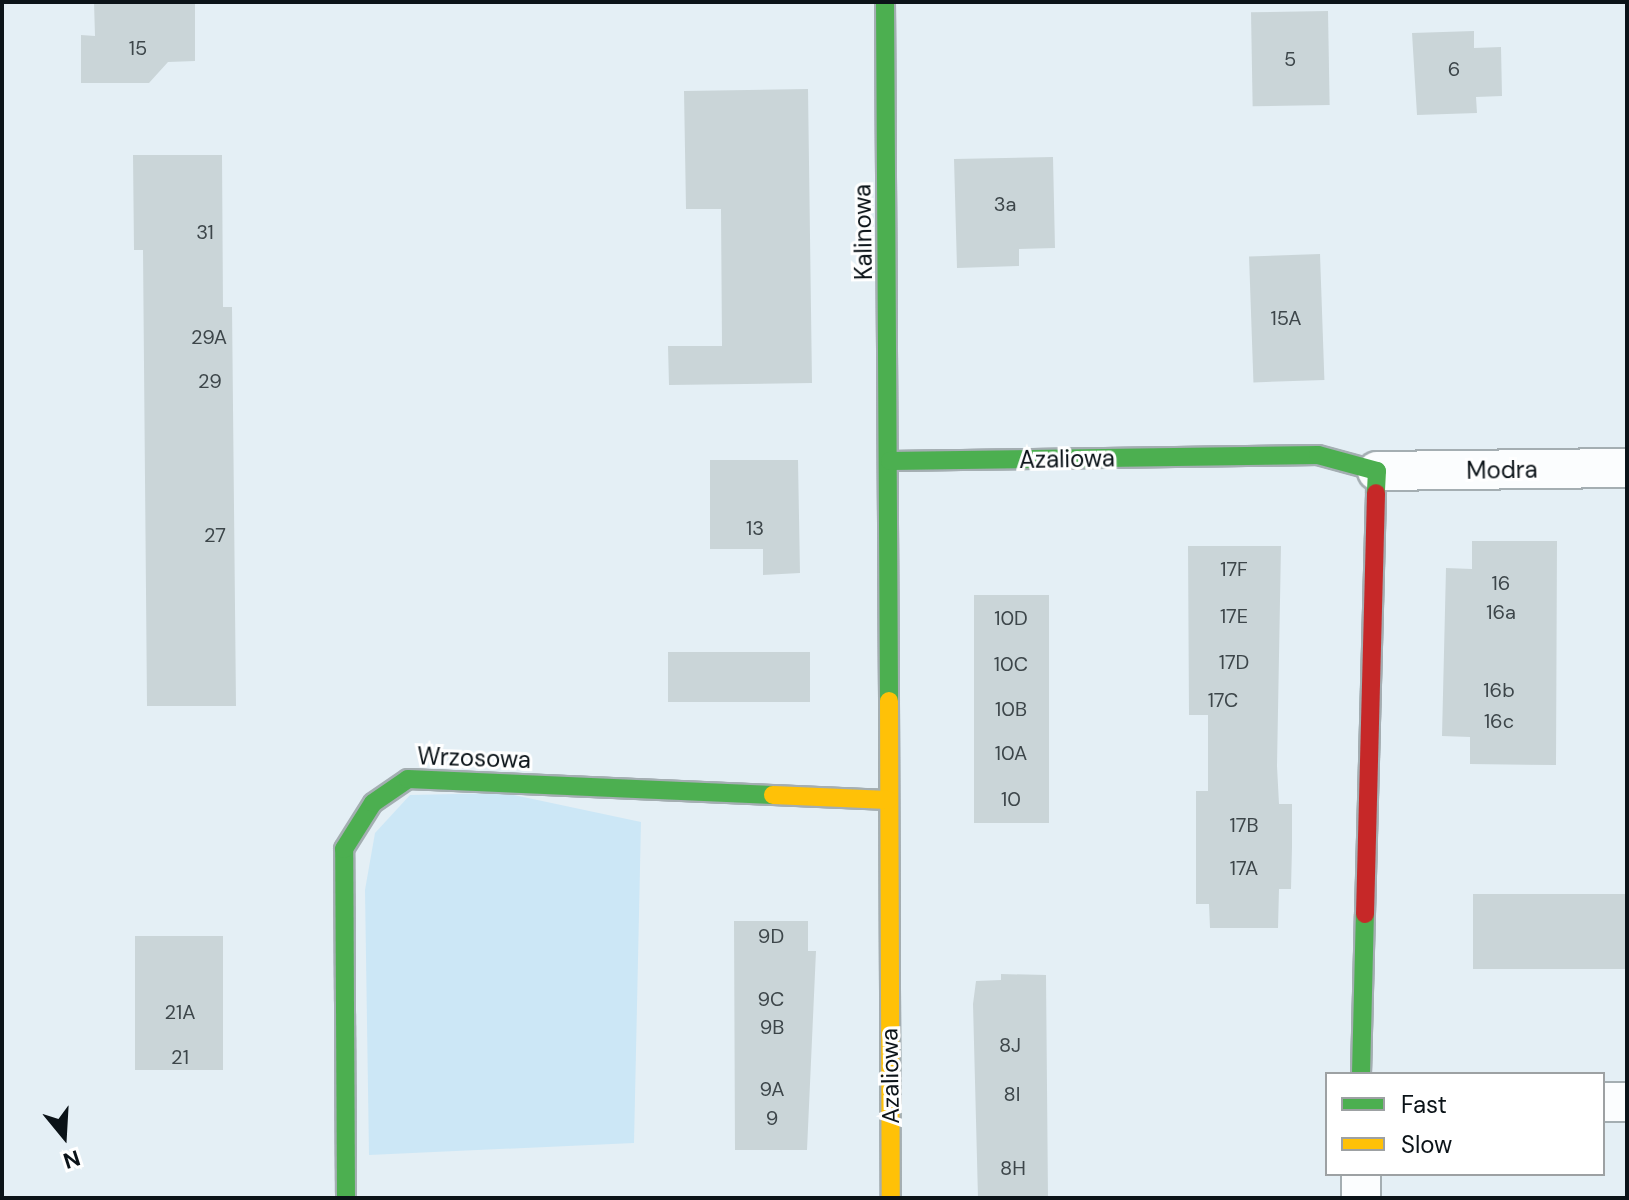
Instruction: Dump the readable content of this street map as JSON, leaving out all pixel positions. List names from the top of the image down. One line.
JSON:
{"streets":{"street":["Kalinowa","Azaliowa","Modra","Wrzosowa"]},"crossings":[["Kalinowa","Azaliowa"],["Azaliowa","Modra"],["Azaliowa","Wrzosowa"]],"house_numbers":["15","5","6","3a","31","15A","29A","29","13","27","17F","16","16a","17E","10D","17D","10C","16b","17C","10B","16c","10A","10","17B","17A","9D","9C","21A","9B","8J","21","9A","8I","9","8H"],"legend":["Fast","Slow"],"north":"bottom"}
